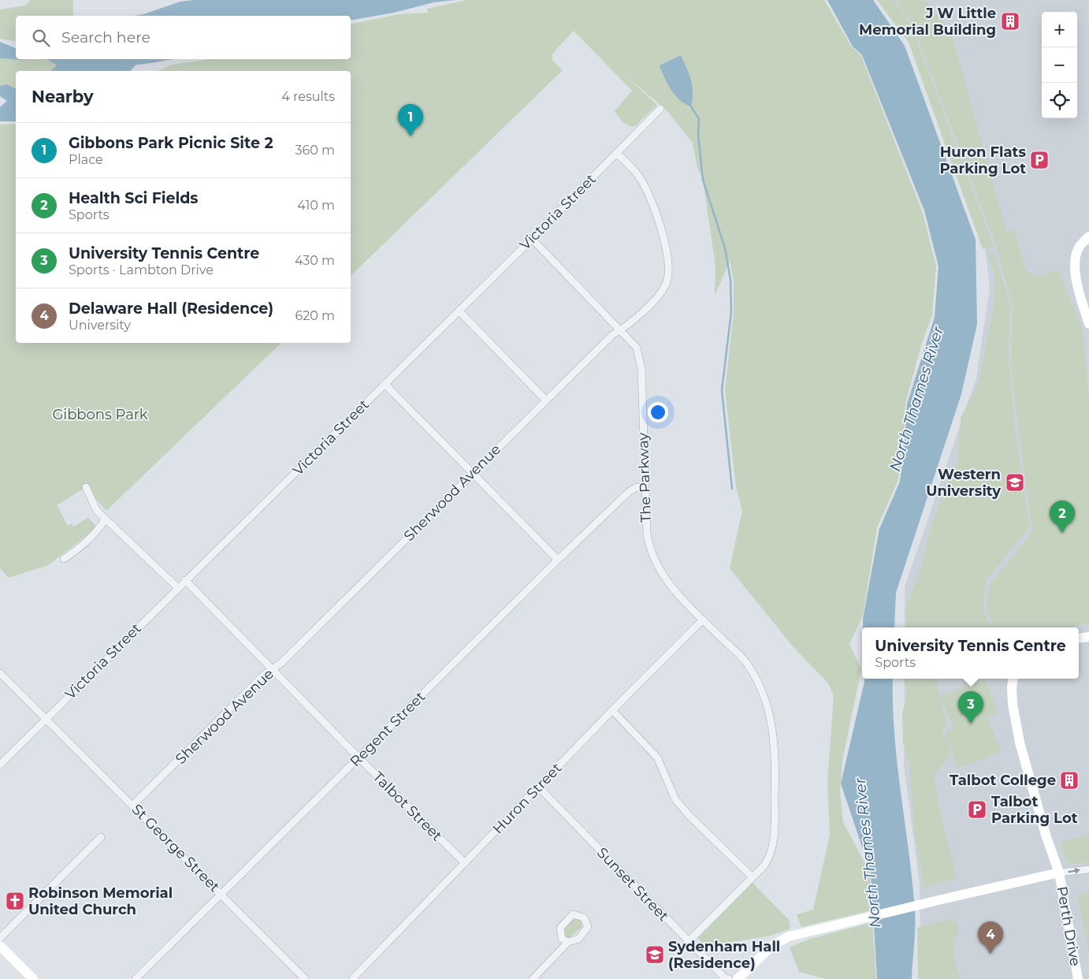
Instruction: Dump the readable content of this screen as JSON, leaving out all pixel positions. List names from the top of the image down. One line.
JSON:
{"streets":{"street":["Victoria Street","The Parkway","Sherwood Avenue","Regent Street","Huron Street","Talbot Street","St George Street","Sunset Street","Perth Drive"]},"crossings":[["Victoria Street","The Parkway"],["Victoria Street","Sherwood Avenue"],["Victoria Street","Talbot Street"],["Victoria Street","St George Street"],["The Parkway","Sherwood Avenue"],["The Parkway","Regent Street"],["The Parkway","Huron Street"],["Sherwood Avenue","Talbot Street"],["Sherwood Avenue","St George Street"],["Regent Street","Talbot Street"],["Regent Street","St George Street"],["Huron Street","Talbot Street"],["Huron Street","Sunset Street"]],"water":["North Thames River"],"parks":["Gibbons Park"],"places":{"building":["J W Little Memorial Building","Talbot College"],"parking":["Huron Flats Parking Lot","Talbot Parking Lot"],"school or university":["Western University","Sydenham Hall (Residence)"],"church":["Robinson Memorial United Church"]},"page":{"map_buttons":["+","−"],"search":"Search here","heading":["Nearby","4 results"],"pins":["1","2","3","4"],"list":[{"mark":"1","name":"Gibbons Park Picnic Site 2","note":"Place","value":"360 m"},{"mark":"2","name":"Health Sci Fields","note":"Sports","value":"410 m"},{"mark":"3","name":"University Tennis Centre","note":"Sports · Lambton Drive","value":"430 m"},{"mark":"4","name":"Delaware Hall (Residence)","note":"University","value":"620 m"}],"popup":["University Tennis Centre","Sports"]}}
